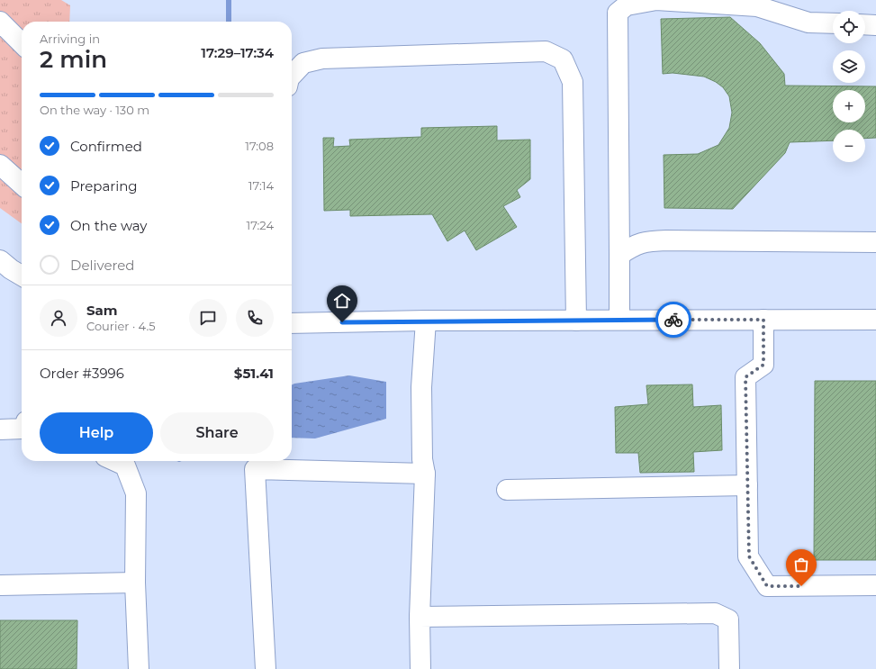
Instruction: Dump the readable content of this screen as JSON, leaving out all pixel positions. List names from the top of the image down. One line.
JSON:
{"page":{"map_buttons":["+","−"],"heading":["2 min","Arriving in","17:29–17:34"],"panel":["Sam","Courier · 4.5","Order #3996","$51.41"],"bar":"On the way · 130 m","list":[["Confirmed","17:08"],["Preparing","17:14"],["On the way","17:24"],"Delivered"],"buttons":["Help","Share"]}}
